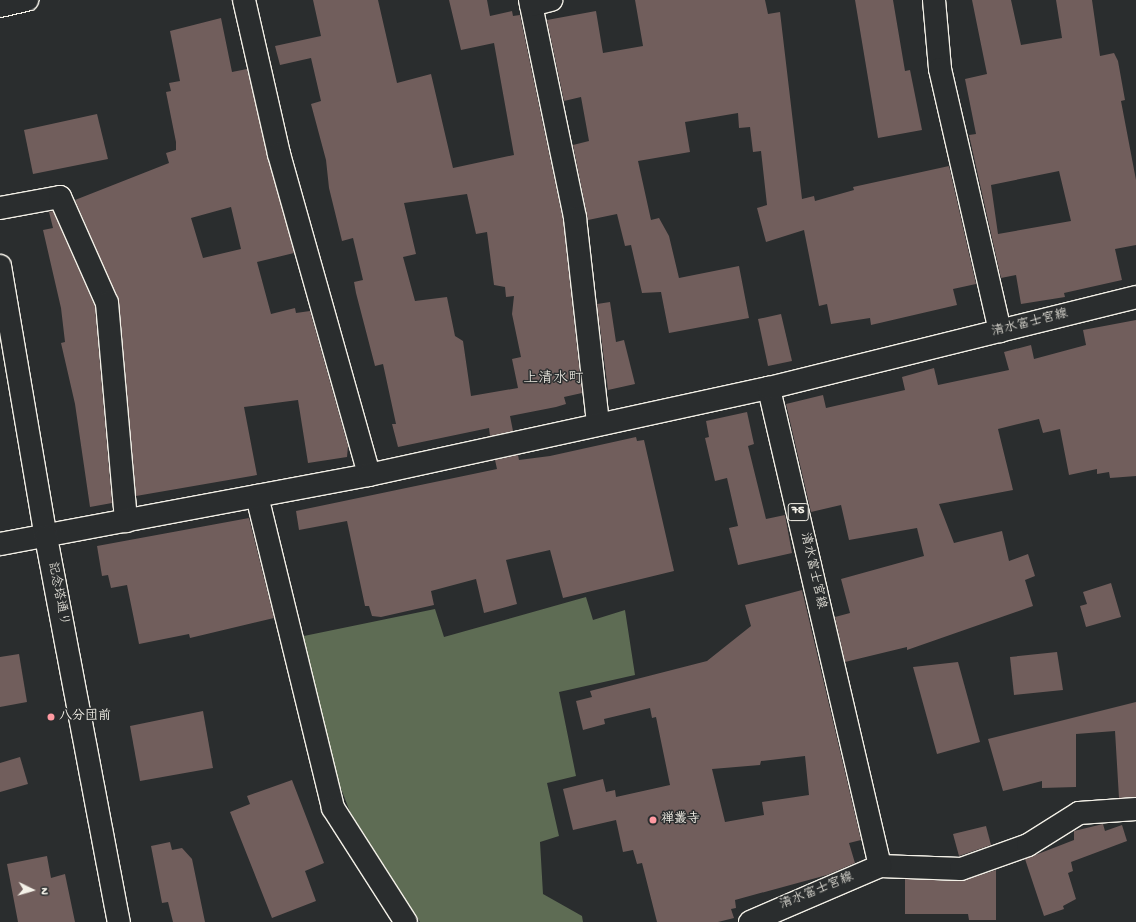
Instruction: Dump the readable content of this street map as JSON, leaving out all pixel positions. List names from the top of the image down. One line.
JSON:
{"streets":{"street":["清水富士宮線","75","記念塔通り"]},"districts":["上清水町"],"places":["八分団前","禅叢寺"],"north":"right"}
